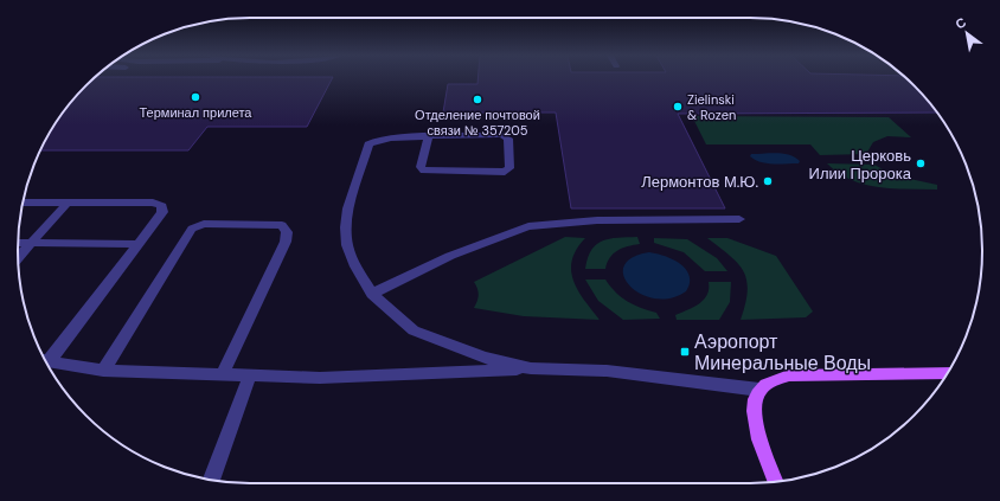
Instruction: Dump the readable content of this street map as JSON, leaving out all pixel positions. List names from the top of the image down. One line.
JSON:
{"places":{"other":["Терминал прилета","Отделение почтовой связи № 357205","Zielinski & Rozen","Церковь Илии Пророка","Лермонтов М.Ю."],"transit":["Аэропорт Минеральные Воды"]},"north":"top left"}
